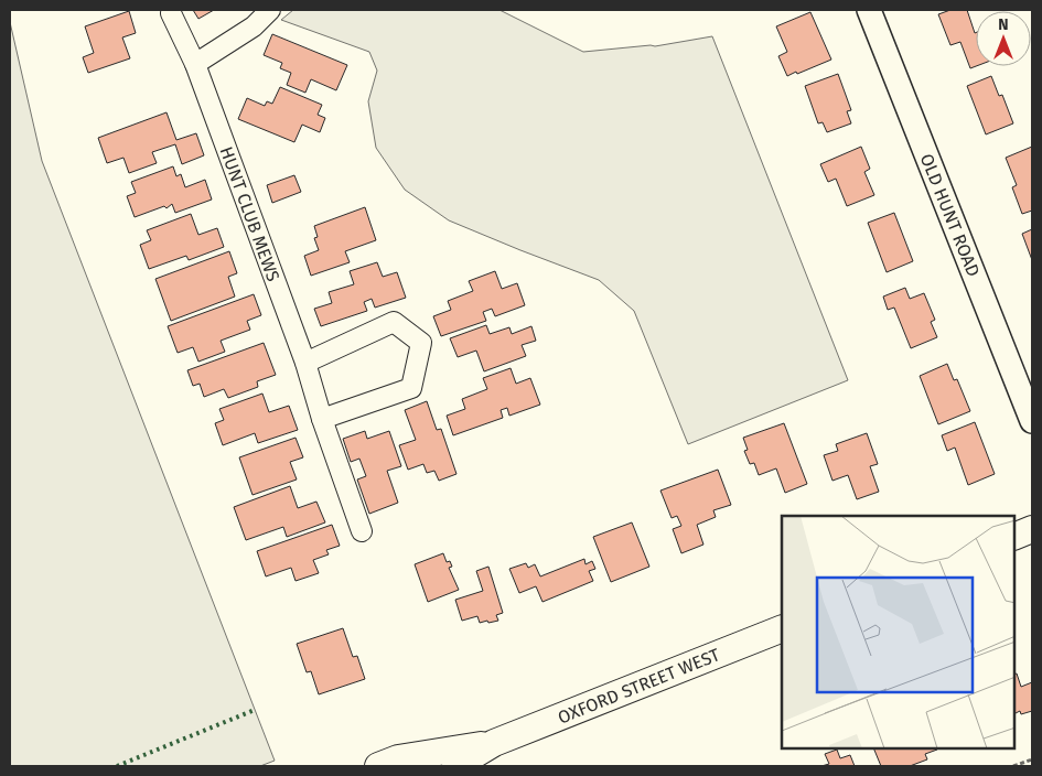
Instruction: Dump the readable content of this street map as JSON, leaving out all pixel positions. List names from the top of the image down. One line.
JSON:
{"streets":{"main road":["OXFORD STREET WEST"],"street":["HUNT CLUB MEWS","OLD HUNT ROAD"]},"north":"top"}
